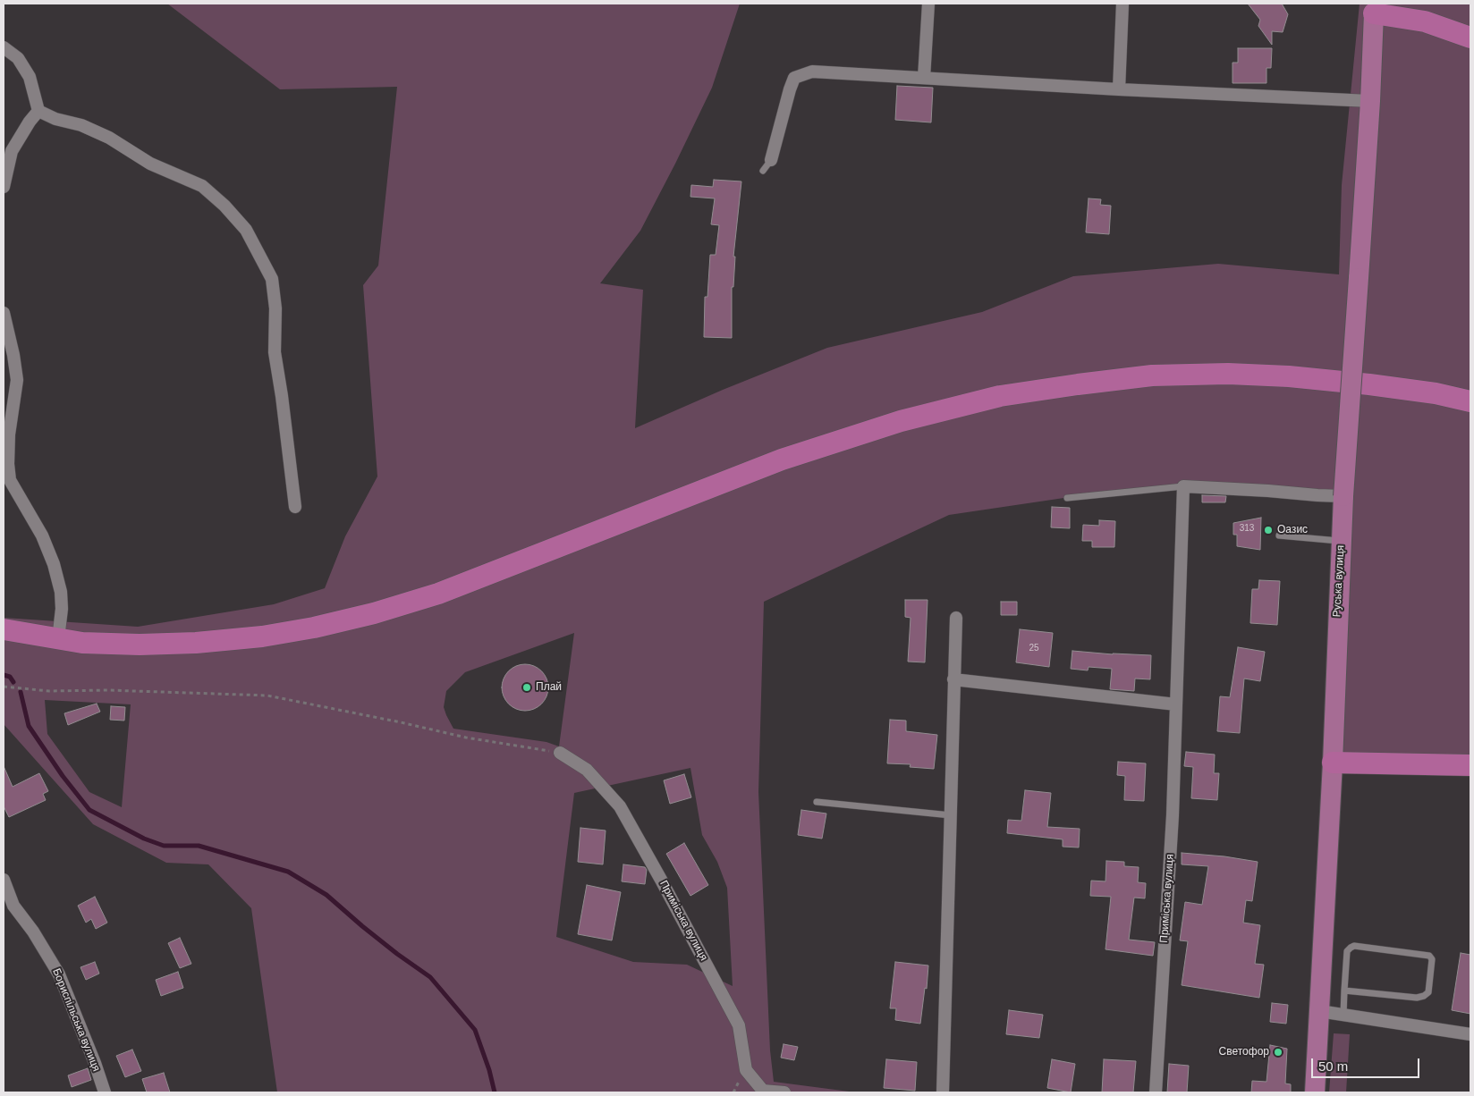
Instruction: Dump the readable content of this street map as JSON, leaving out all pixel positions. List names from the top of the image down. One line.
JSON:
{"streets":{"main road":["Руська вулиця"],"street":["Приміська вулиця","Бориспільська вулиця"]},"places":["Оазис","Плай","Светофор"],"house_numbers":["313","25"],"scale_bar":"50 m"}
